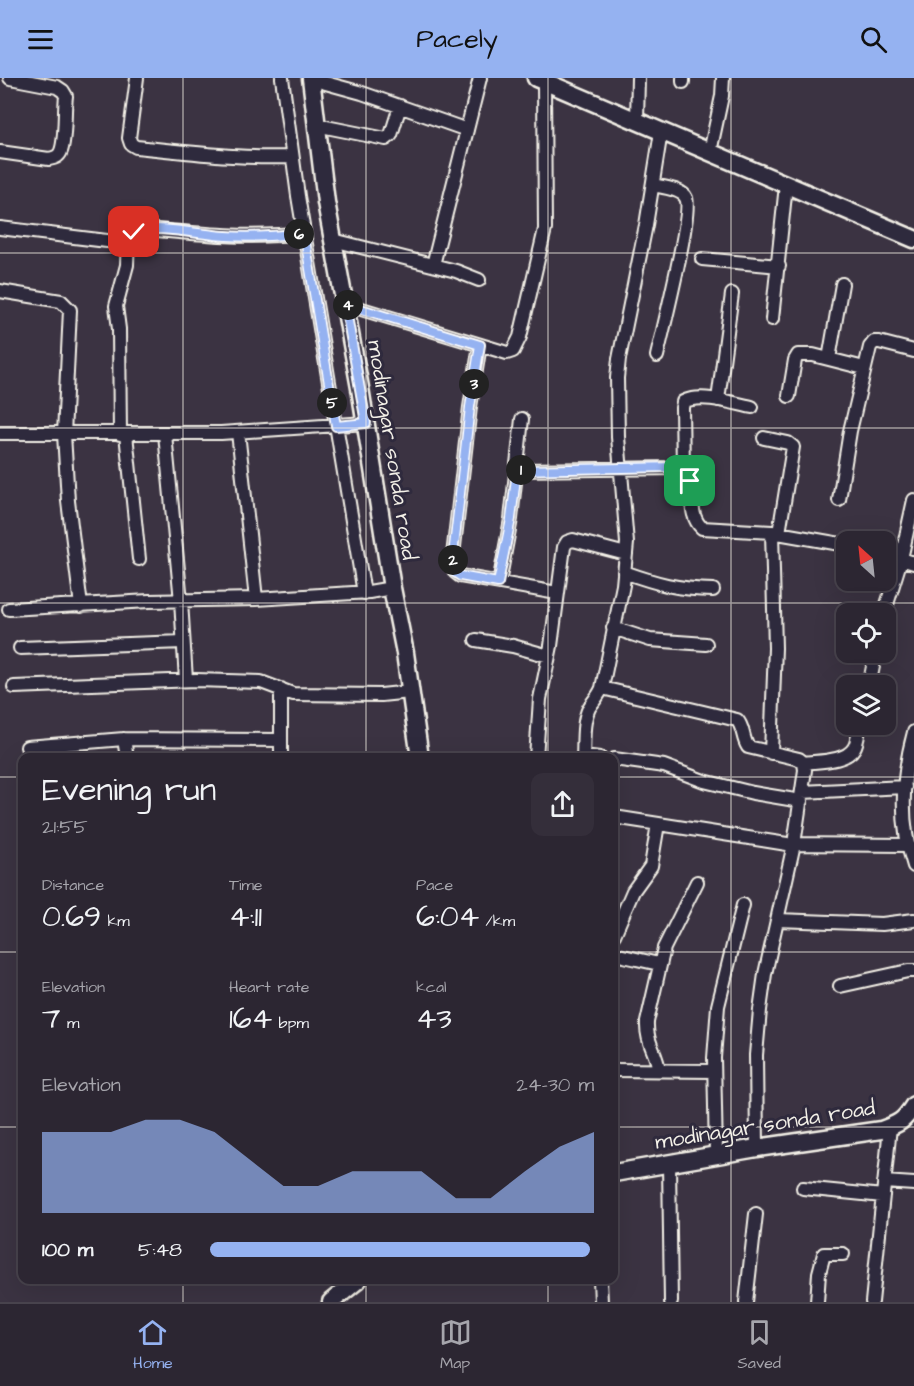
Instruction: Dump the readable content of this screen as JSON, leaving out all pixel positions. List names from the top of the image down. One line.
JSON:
{"streets":{"street":["modinagar sonda road"]},"north":"top left","page":{"header":"Pacely","pins":["6","4","3","5","1","2"],"heading":["Evening run","21:55"],"stats":[["Distance","0.69 km"],["Time","4:11"],["Pace","6:04 /km"],["Elevation","7 m"],["Heart rate","164 bpm"],["kcal","43"]],"chart":["Elevation","24–30 m"],"list":[{"name":"100 m","note":"5:48"}],"tabs":["Home","Map","Saved"]}}
